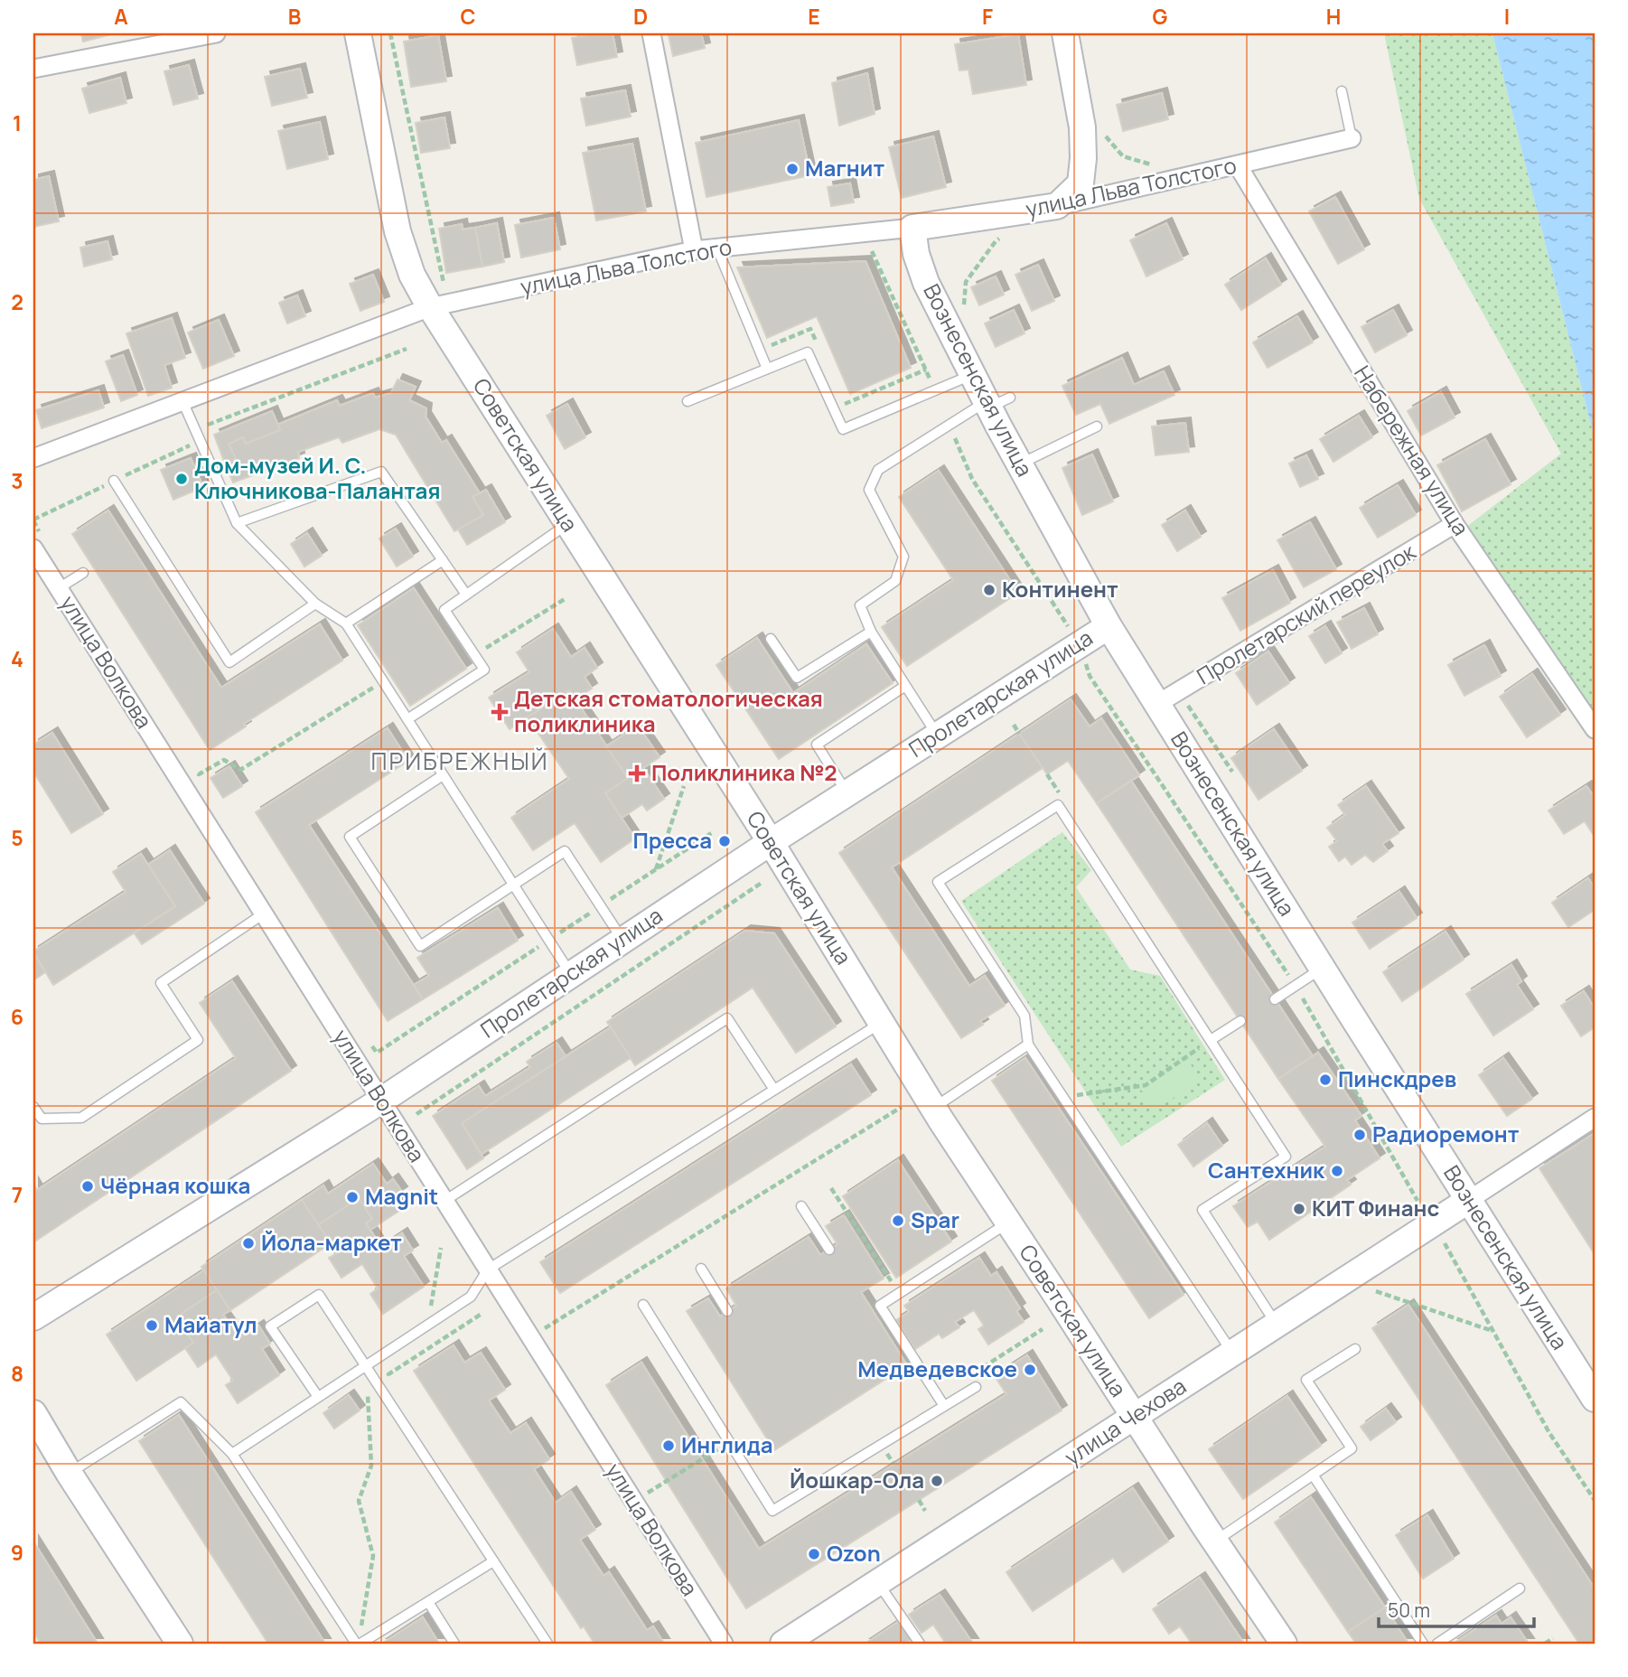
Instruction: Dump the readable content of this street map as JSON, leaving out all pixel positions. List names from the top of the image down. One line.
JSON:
{"streets":{"street":["улица Льва Толстого","Вознесенская улица","Набережная улица","Советская улица","Пролетарский переулок","улица Волкова","Пролетарская улица","улица Чехова"]},"crossings":[["улица Льва Толстого","Вознесенская улица"],["улица Льва Толстого","Набережная улица"],["улица Льва Толстого","Советская улица"],["Вознесенская улица","Пролетарский переулок"],["Вознесенская улица","Пролетарская улица"],["Вознесенская улица","улица Чехова"],["Набережная улица","Пролетарский переулок"],["Советская улица","Пролетарская улица"],["Советская улица","улица Чехова"],["улица Волкова","Пролетарская улица"]],"districts":["ПРИБРЕЖНЫЙ"],"places":{"other":["Магнит","Дом-музей И. С. Ключникова-Палантая","Континент","Пресса","Пинскдрев","Радиоремонт","Сантехник","Чёрная кошка","Magnit","КИТ Финанс","Spar","Йола-маркет","Майатул","Медведевское","Инглида","Йошкар-Ола","Ozon"],"health":["Детская стоматологическая поликлиника","Поликлиника №2"]},"scale_bar":"50 m","grid":{"columns":["A","B","C","D","E","F","G","H","I"],"rows":["1","2","3","4","5","6","7","8","9"]}}
